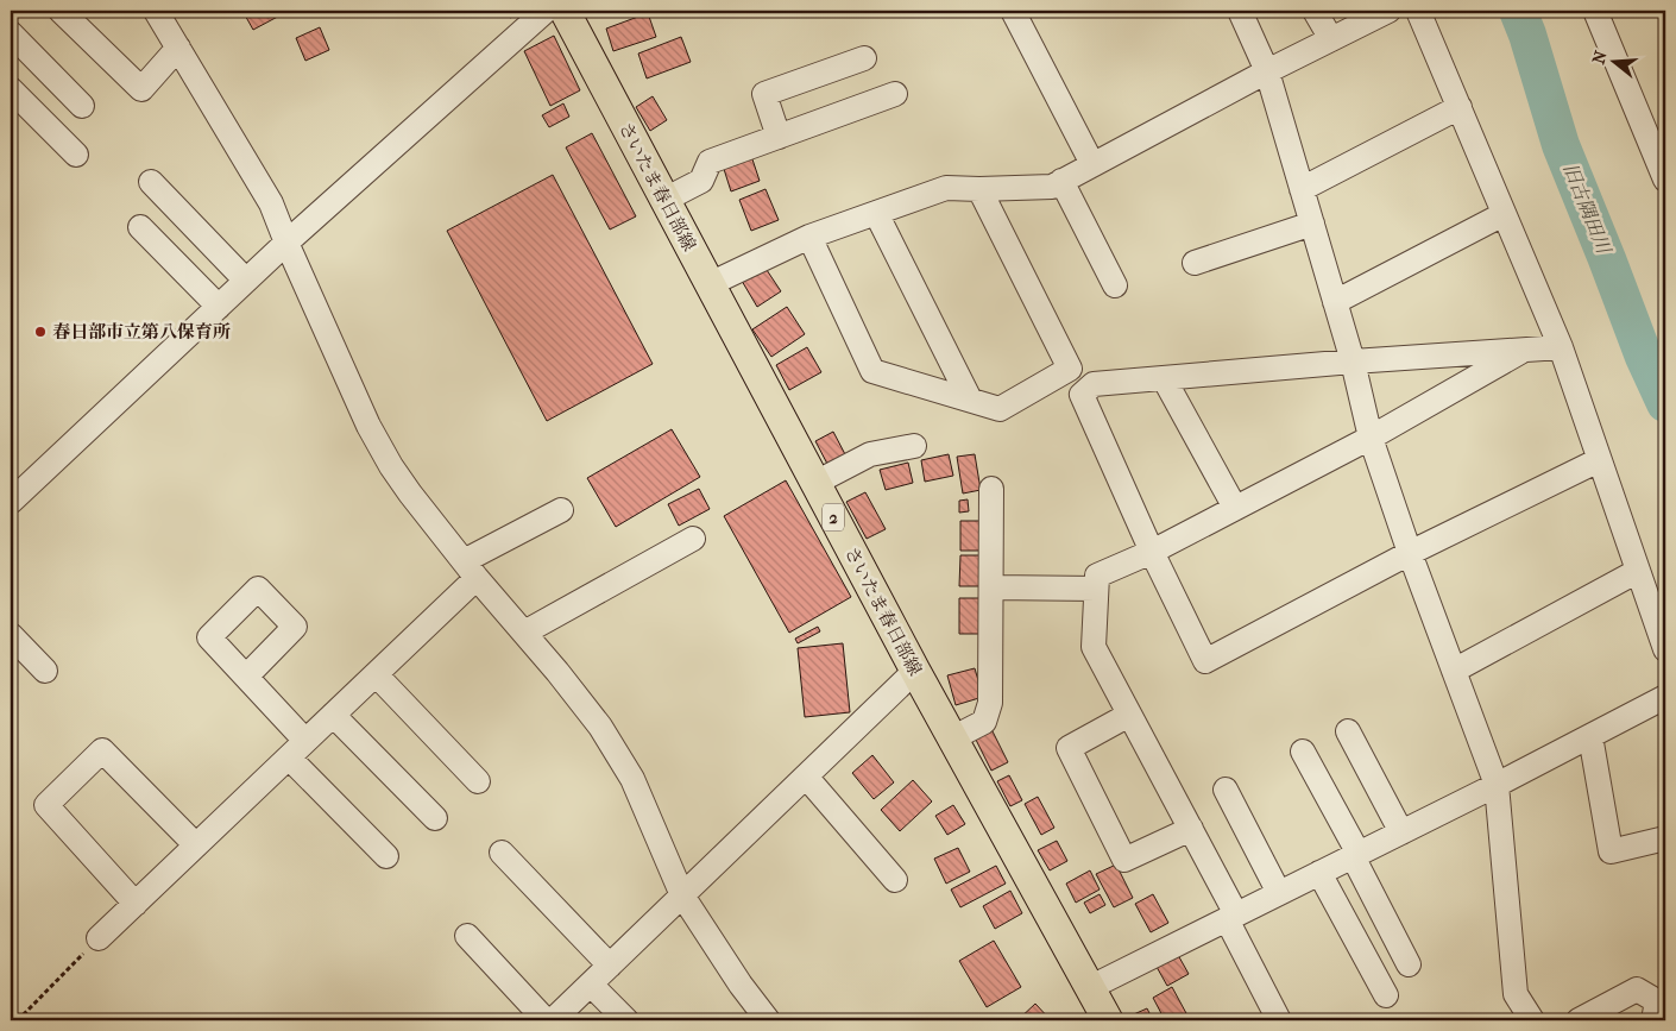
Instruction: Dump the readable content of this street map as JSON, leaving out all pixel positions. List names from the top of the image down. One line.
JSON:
{"streets":{"main road":["さいたま春日部線","2"]},"water":["旧古隅田川"],"places":["春日部市立第八保育所"],"north":"left"}
